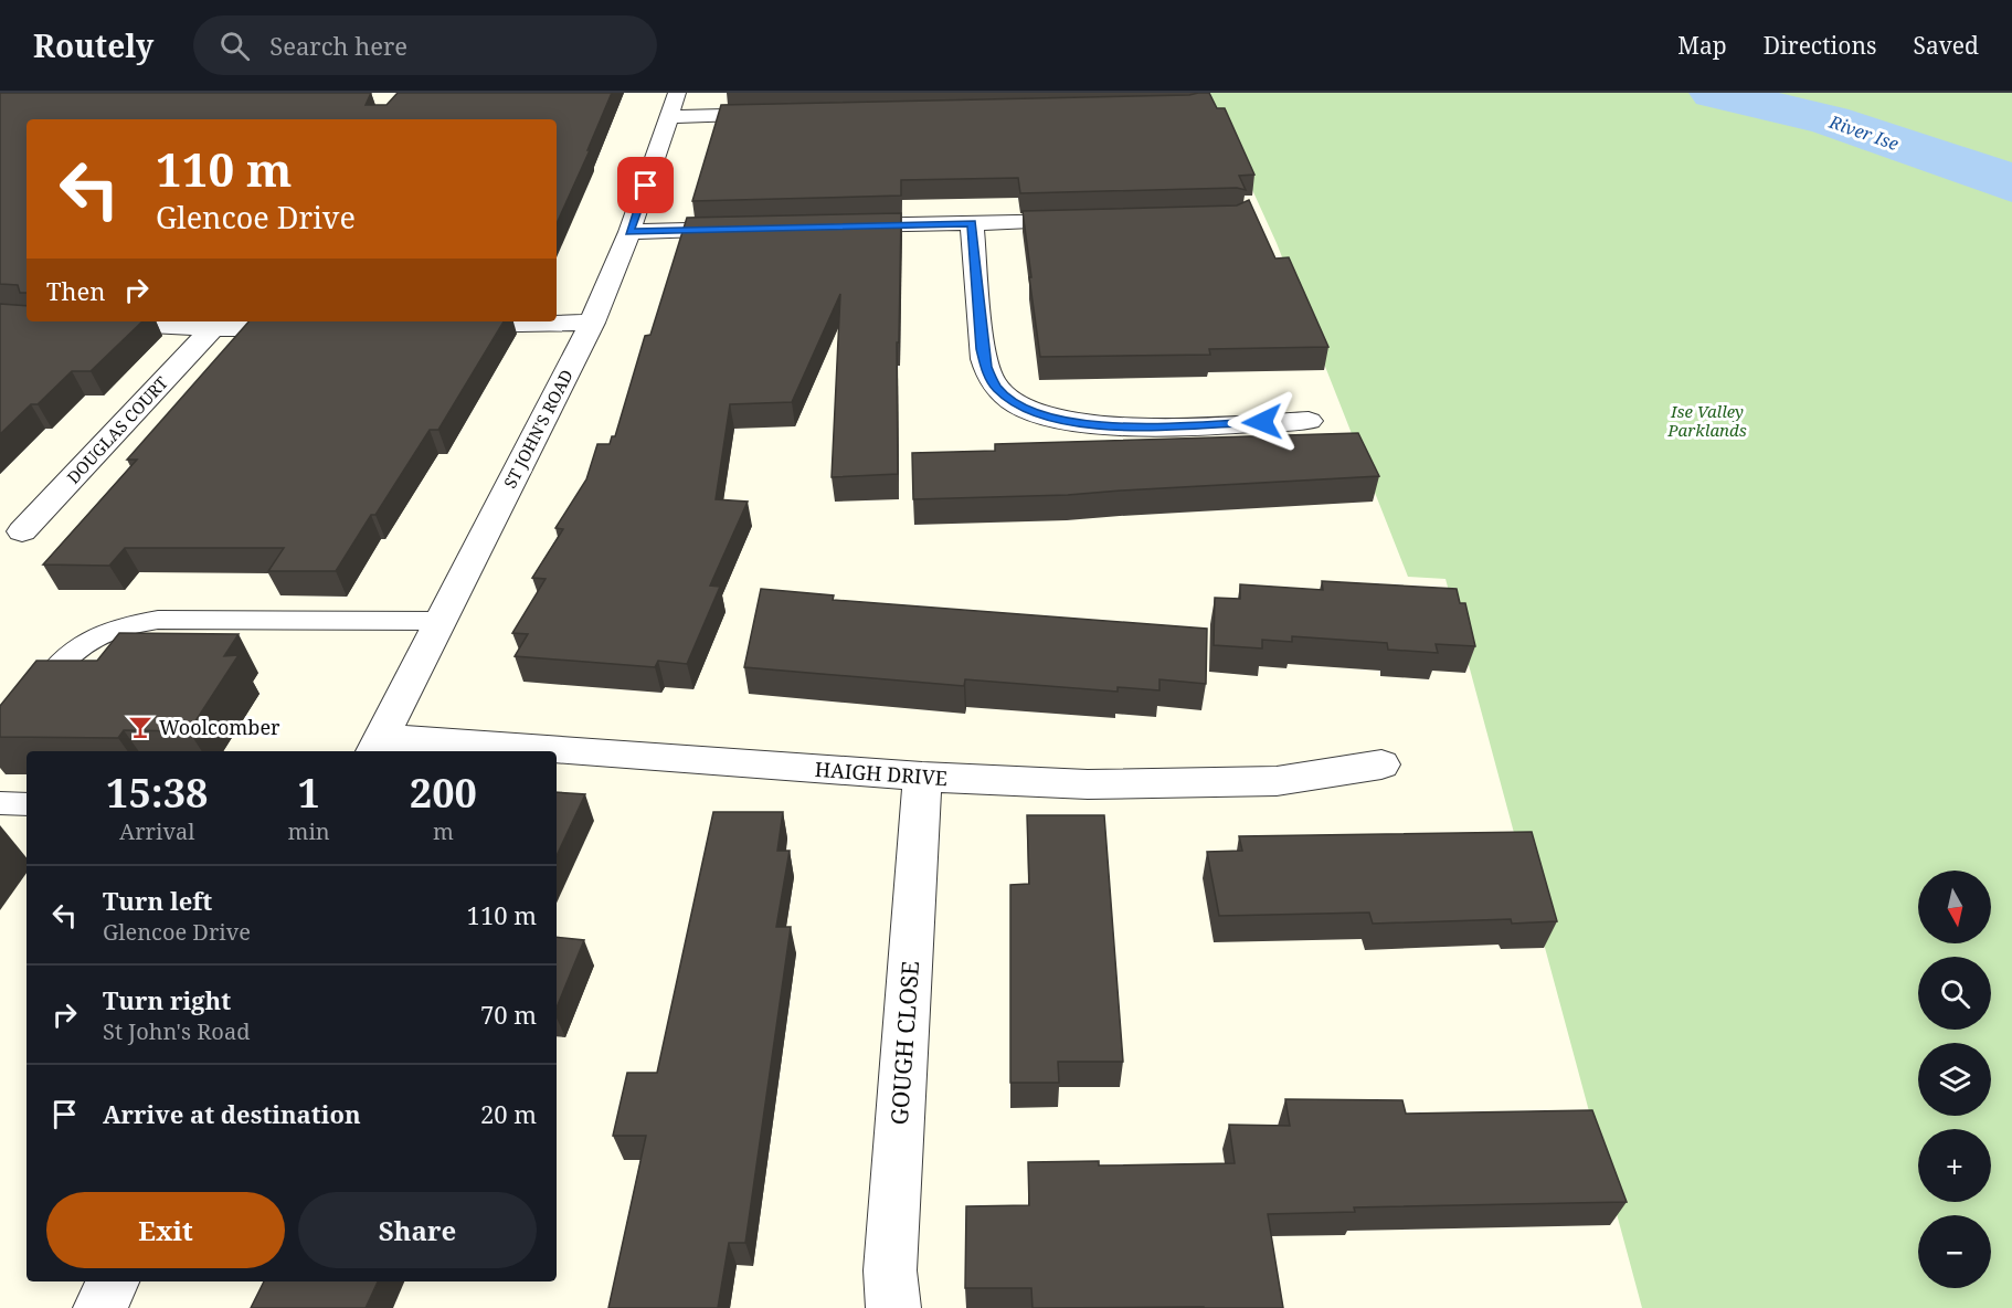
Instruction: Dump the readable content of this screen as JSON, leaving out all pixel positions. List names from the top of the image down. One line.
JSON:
{"streets":{"street":["ST JOHN'S ROAD","DOUGLAS COURT","HAIGH DRIVE","GOUGH CLOSE"]},"crossings":[["ST JOHN'S ROAD","HAIGH DRIVE"],["HAIGH DRIVE","GOUGH CLOSE"]],"water":["River Ise"],"parks":["Ise Valley Parklands"],"places":{"bar":["Woolcomber"]},"north":"bottom","page":{"header":"Routely","search":"Search here","nav":["Map","Directions","Saved"],"turn":["110 m","Glencoe Drive"],"then":"Then","eta":["15:38","Arrival","1","min","200","m"],"list":[{"name":"Turn left","note":"Glencoe Drive","value":"110 m"},{"name":"Turn right","note":"St John's Road","value":"70 m"},{"name":"Arrive at destination","value":"20 m"}],"map_buttons":["+","−"],"buttons":["Exit","Share"]}}
